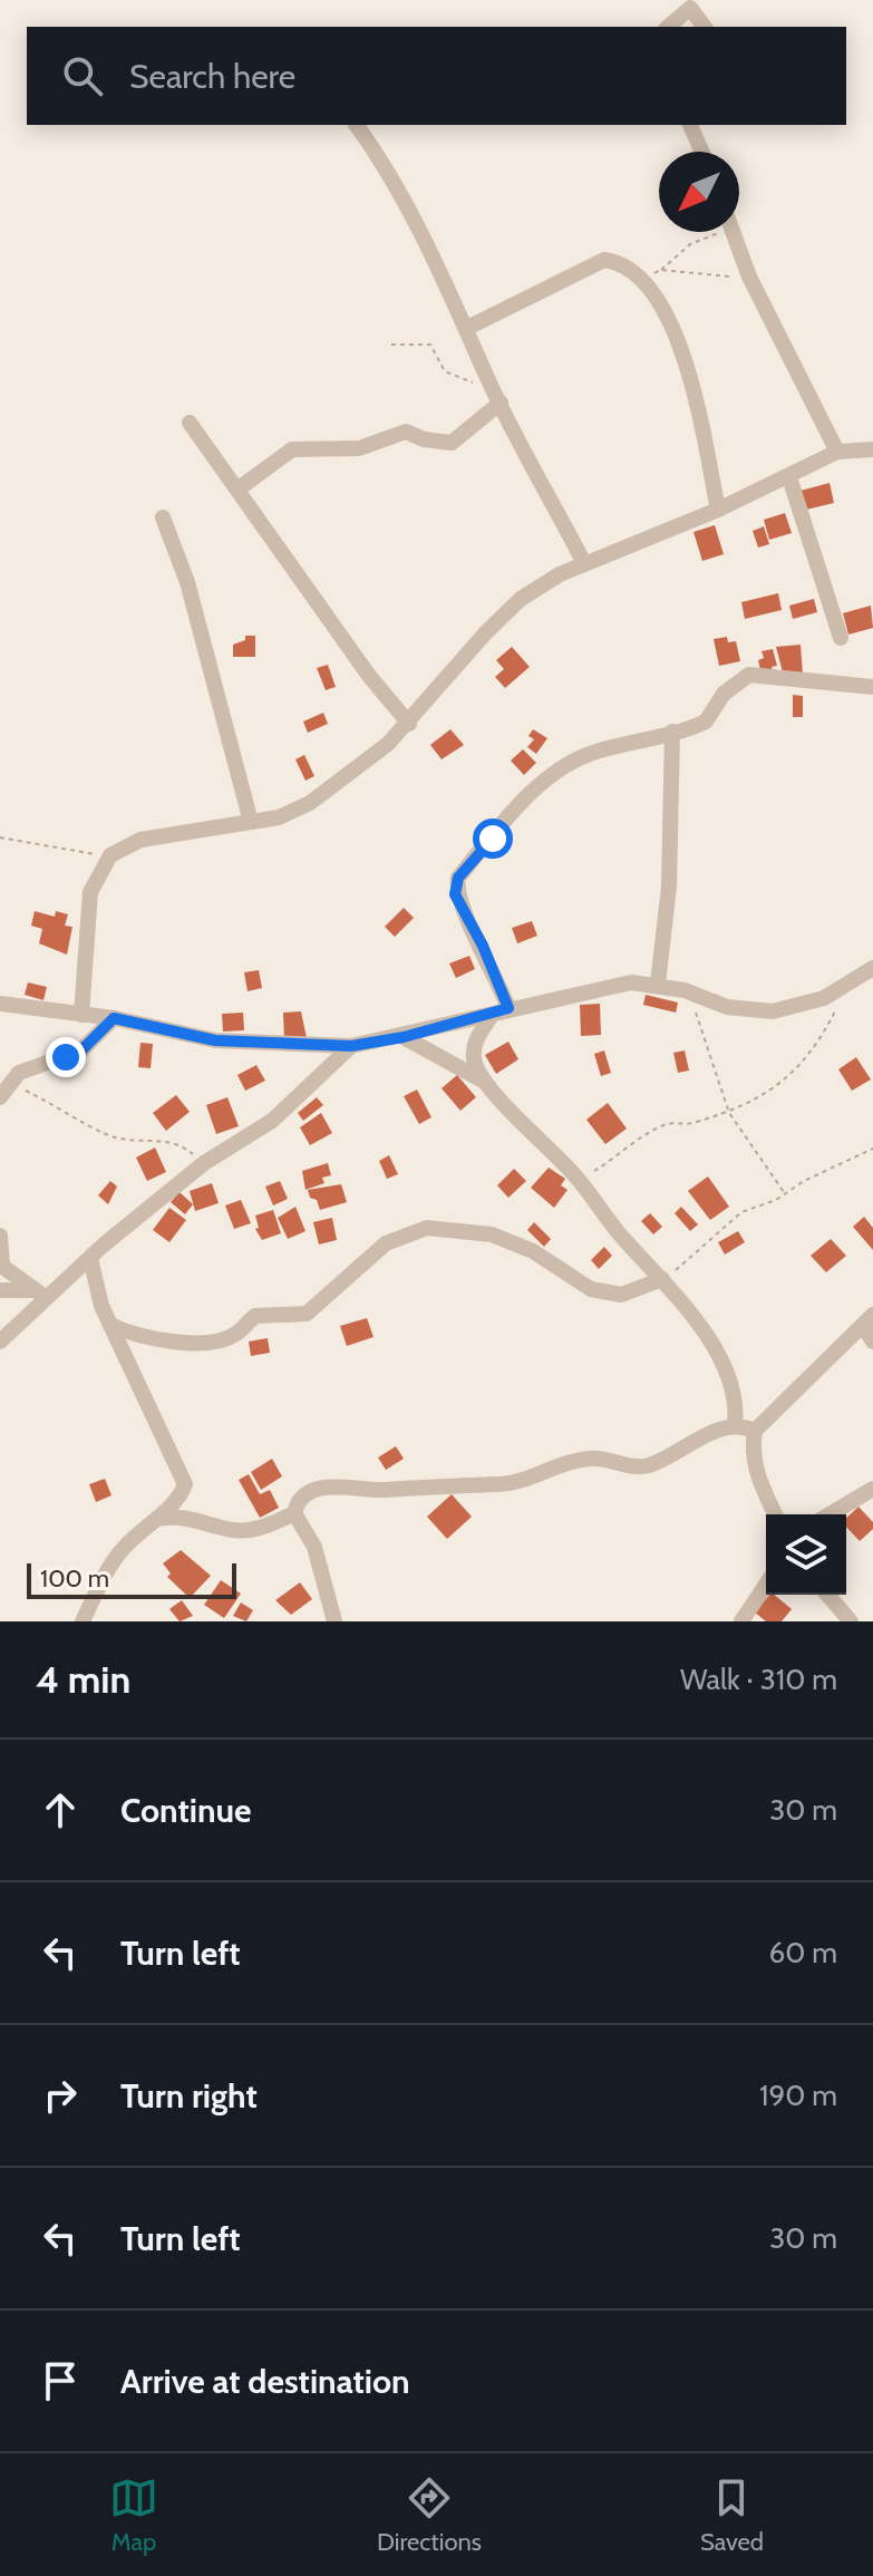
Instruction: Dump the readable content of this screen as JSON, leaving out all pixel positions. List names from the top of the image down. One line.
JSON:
{"scale_bar":"100 m","north":"bottom left","page":{"search":"Search here","scale":"100 m","heading":["4 min","Walk · 310 m"],"list":[["Continue","30 m"],["Turn left","60 m"],["Turn right","190 m"],["Turn left","30 m"],"Arrive at destination"],"nav":["Map","Directions","Saved"]}}
